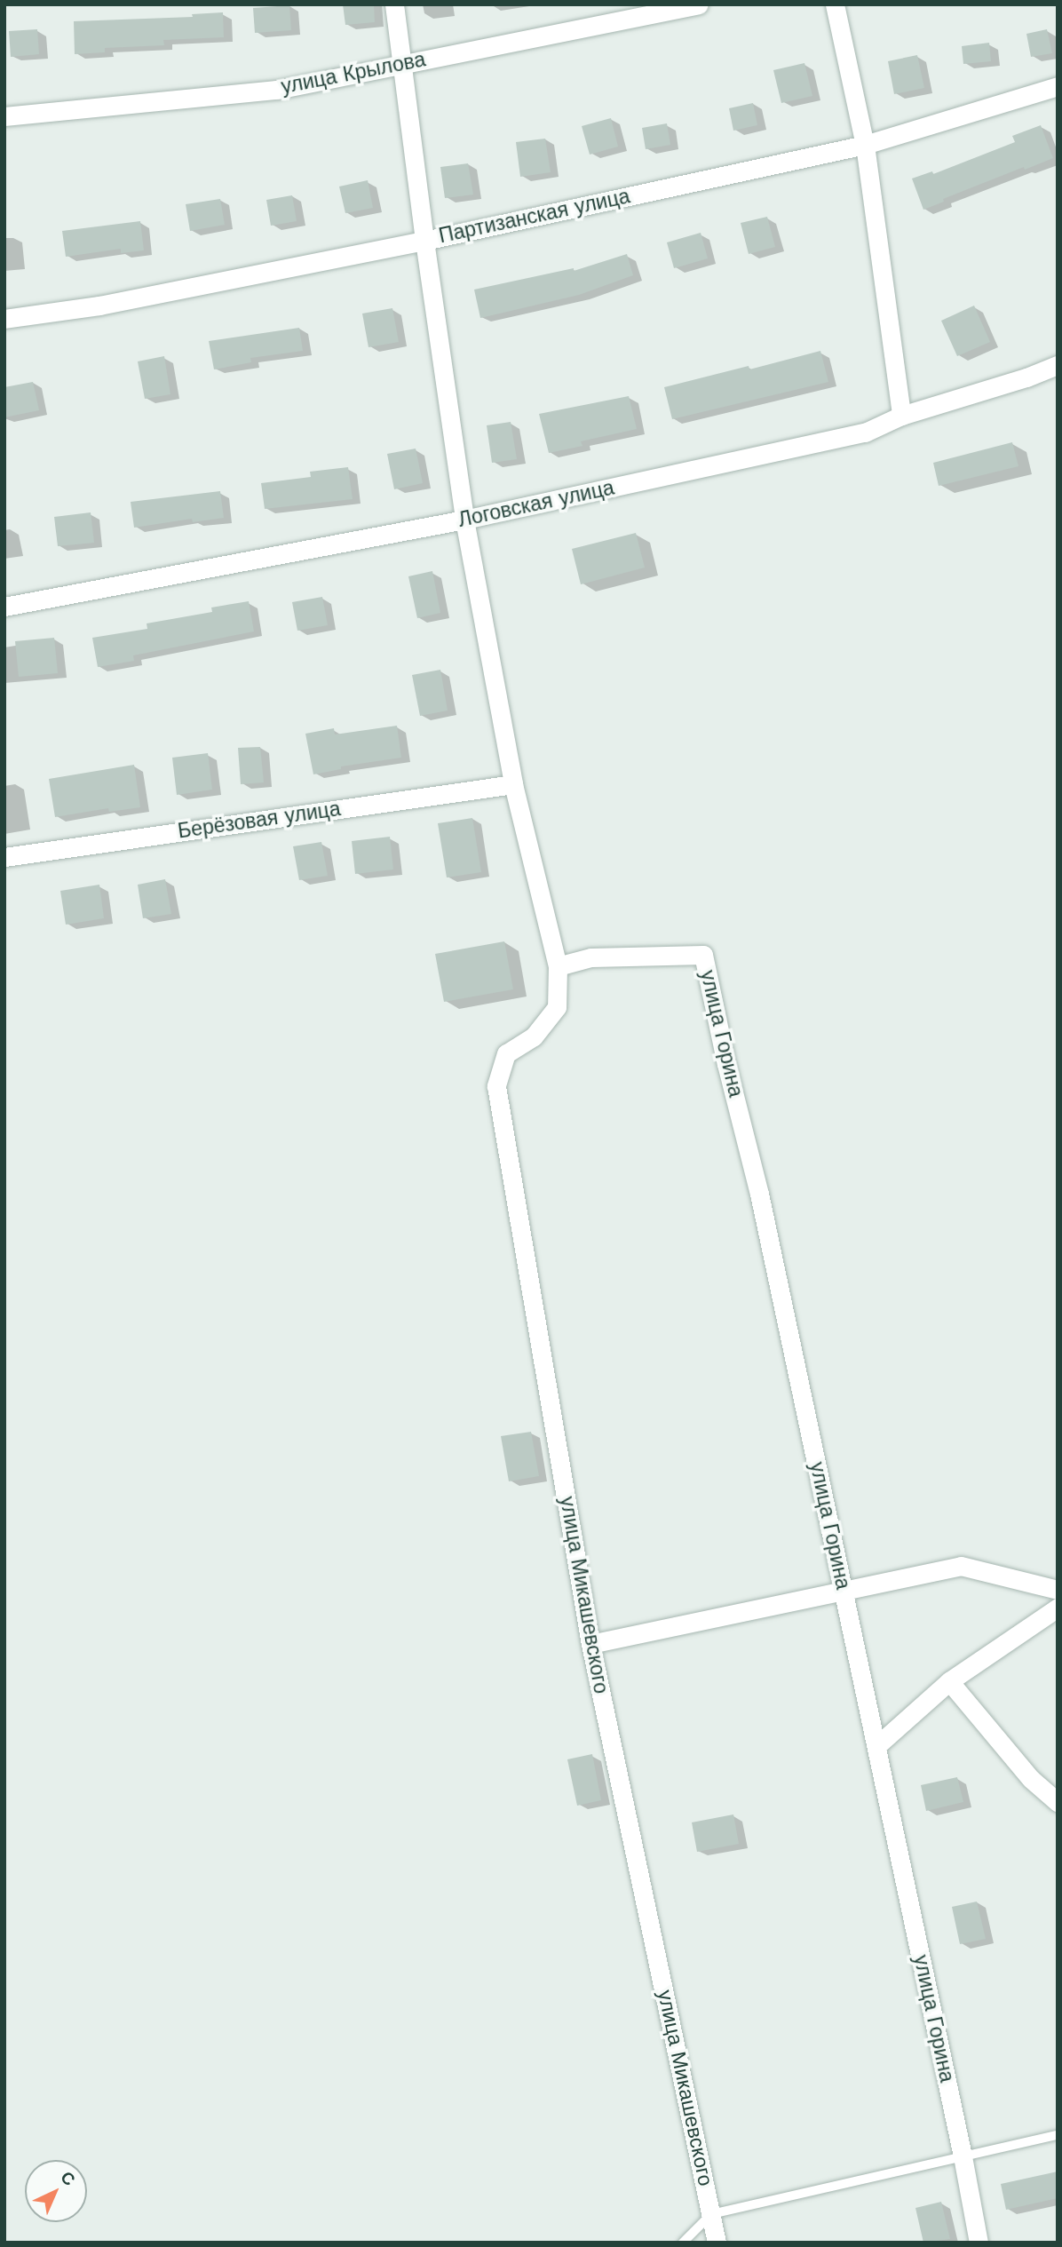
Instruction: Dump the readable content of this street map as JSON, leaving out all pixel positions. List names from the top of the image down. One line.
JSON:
{"streets":{"street":["улица Крылова","Партизанская улица","Логовская улица","Берёзовая улица","улица Горина","улица Микашевского"]},"crossings":[["улица Крылова","улица Микашевского"],["Партизанская улица","улица Микашевского"],["Логовская улица","улица Микашевского"],["Берёзовая улица","улица Микашевского"],["улица Горина","улица Микашевского"]],"north":"top right"}
